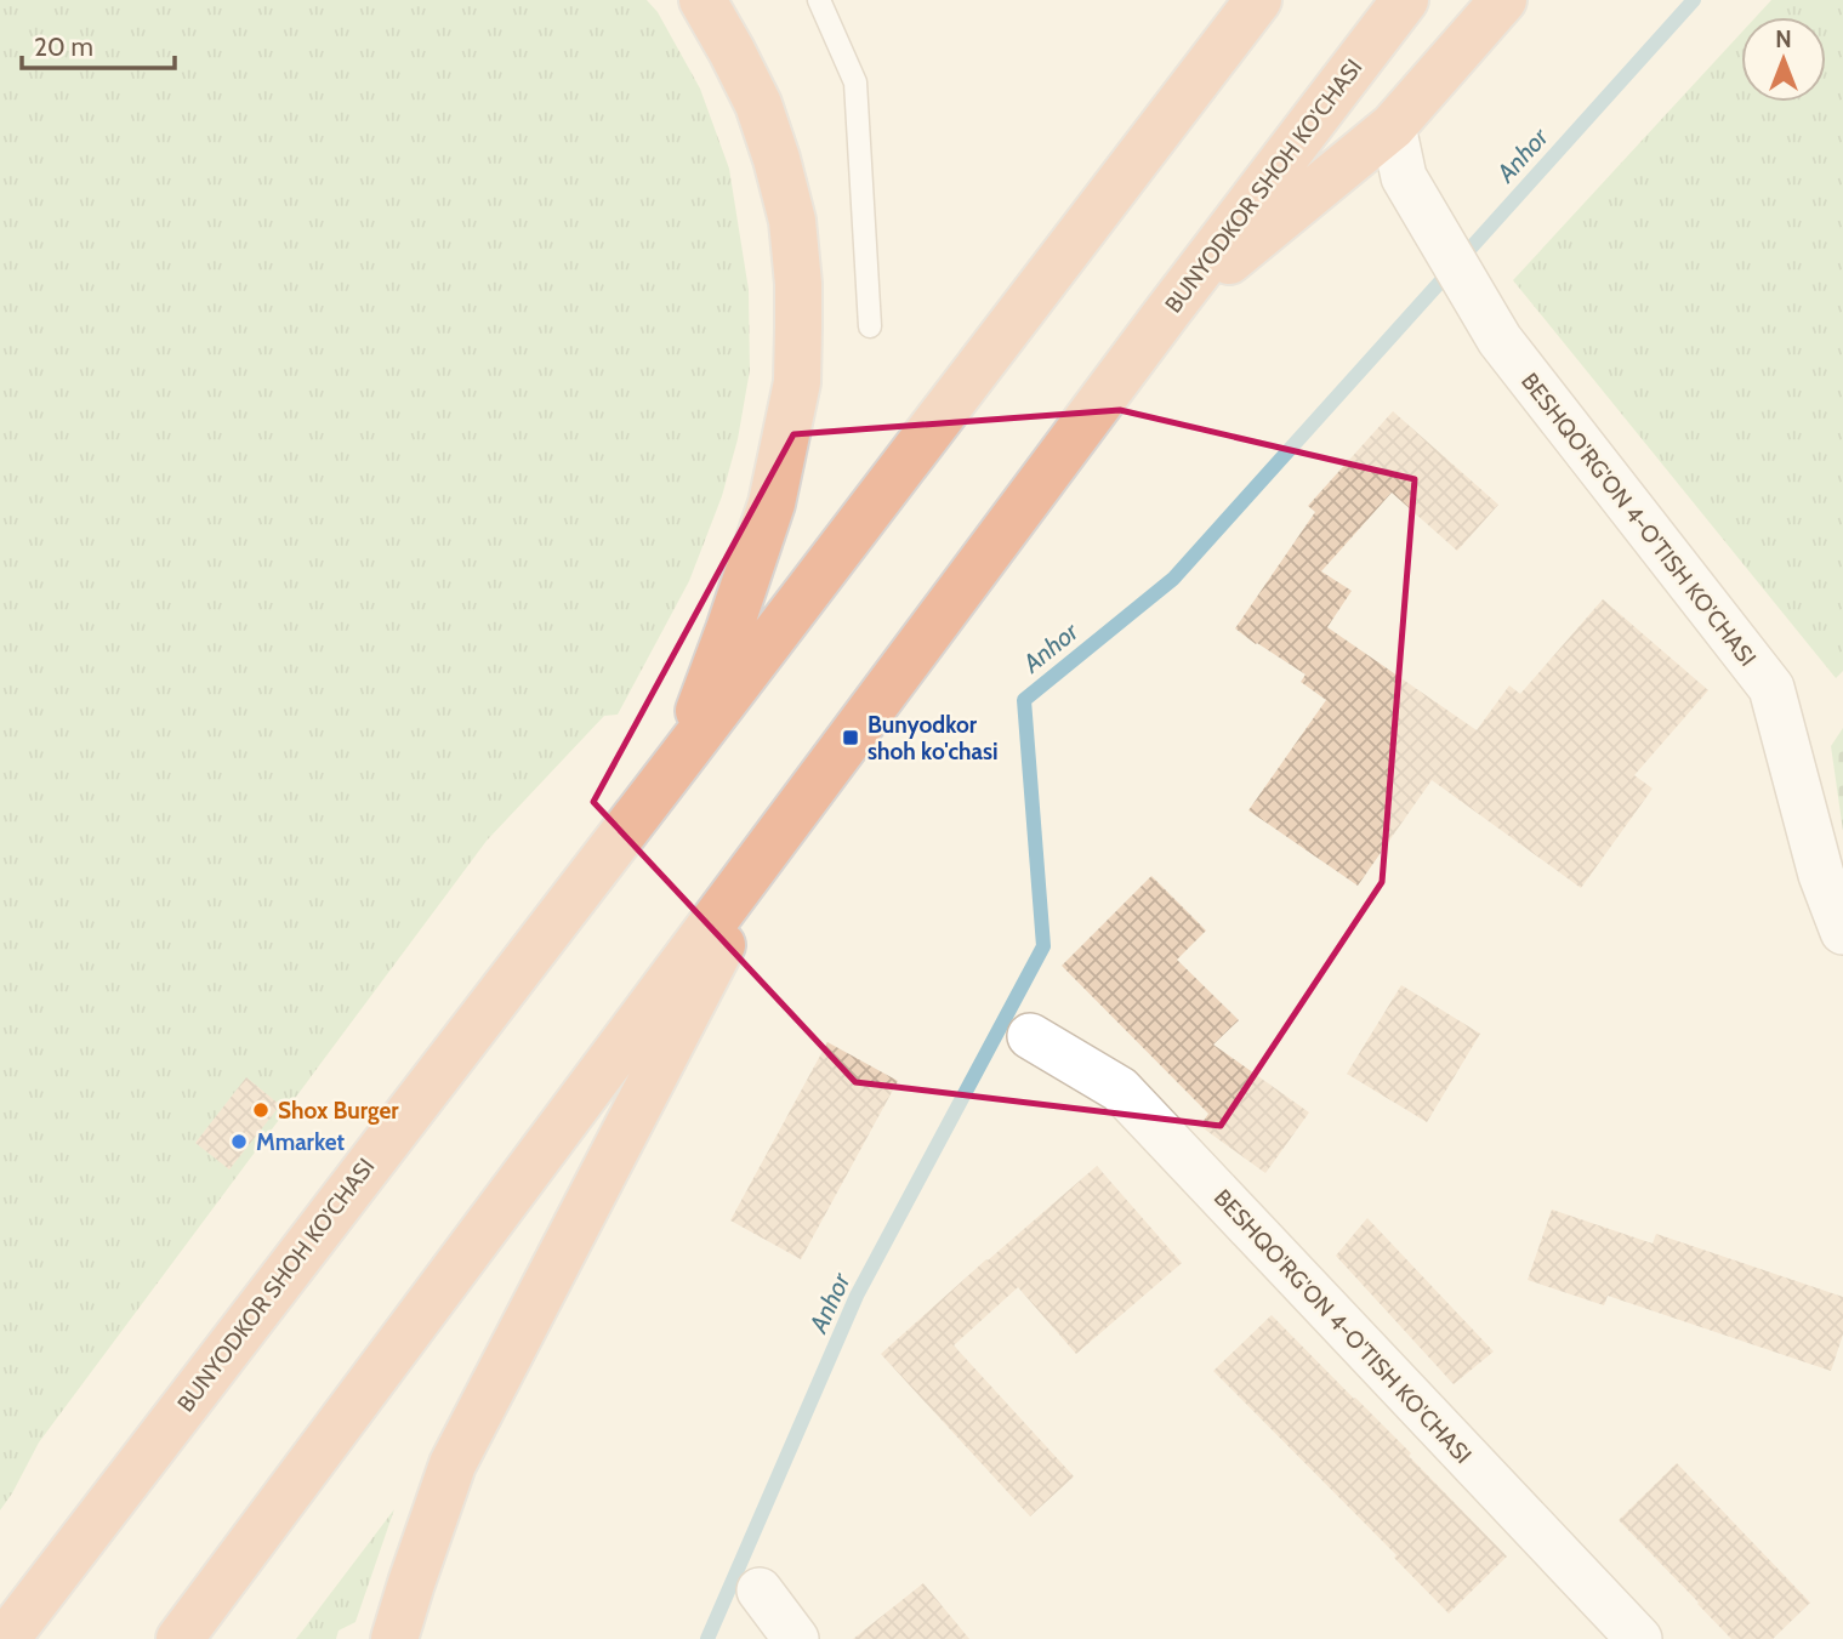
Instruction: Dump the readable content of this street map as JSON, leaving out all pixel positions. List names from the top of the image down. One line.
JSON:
{"streets":{"highway":["BUNYODKOR SHOH KO'CHASI"],"street":["BESHQO'RG'ON 4-O'TISH KO'CHASI"]},"water":["Anhor"],"places":{"transit":["Bunyodkor shoh ko'chasi"],"other":["Shox Burger","Mmarket"]},"scale_bar":"20 m","north":"top"}
